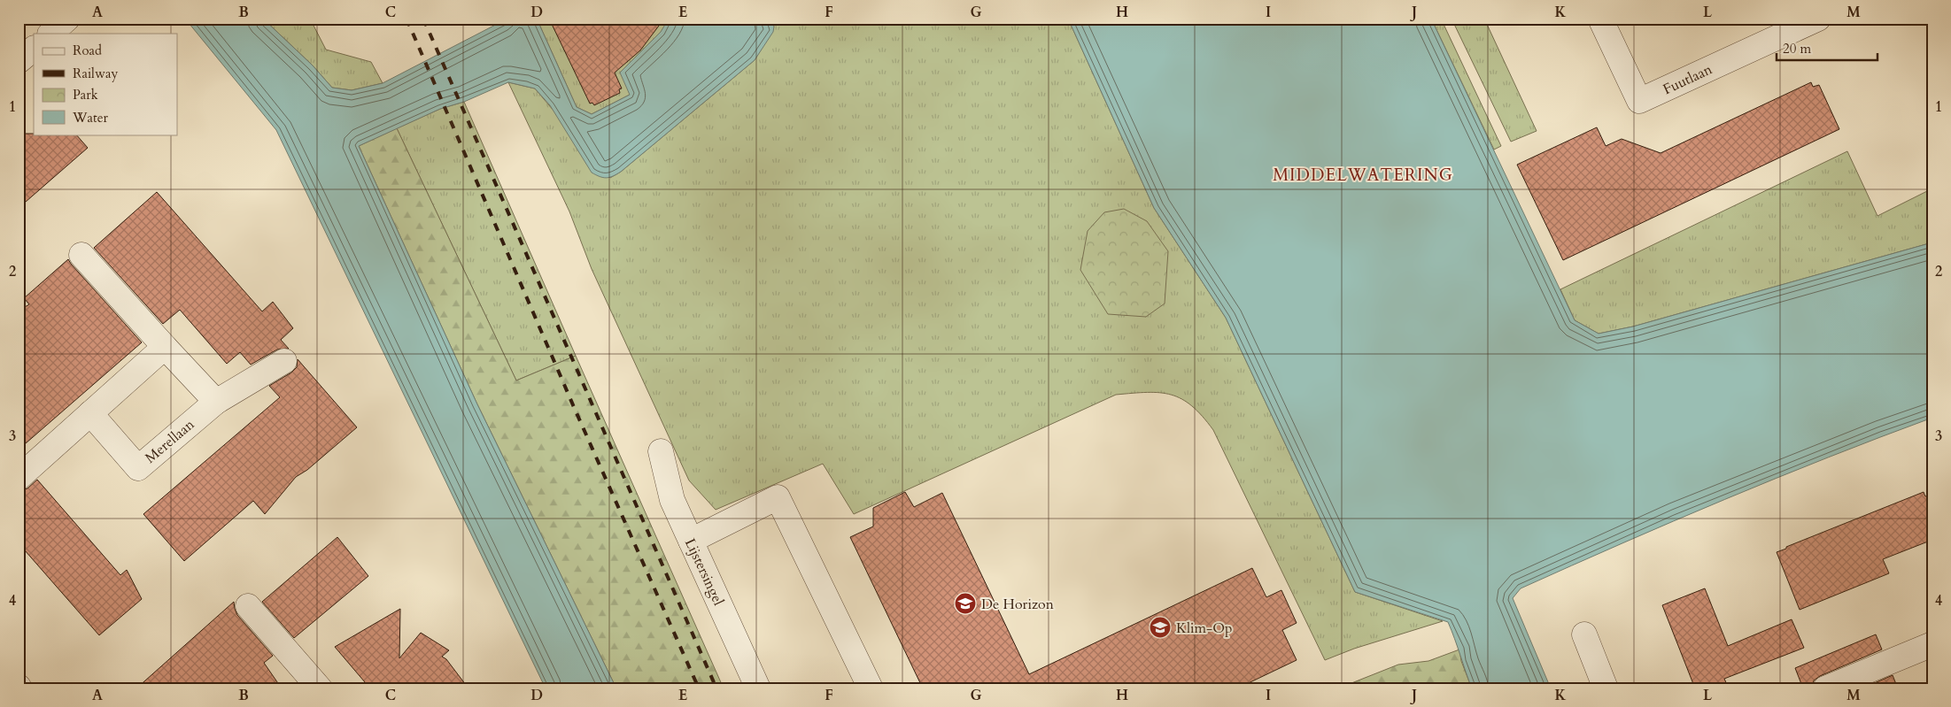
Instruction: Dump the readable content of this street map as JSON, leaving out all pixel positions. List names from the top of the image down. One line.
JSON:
{"streets":{"street":["Fuutlaan","Merellaan","Lijstersingel"]},"districts":["MIDDELWATERING"],"places":{"school or university":["De Horizon","Klim-Op"]},"legend":["Road","Railway","Park","Water"],"scale_bar":"20 m","grid":{"columns":["A","B","C","D","E","F","G","H","I","J","K","L","M"],"rows":["1","2","3","4"]}}
